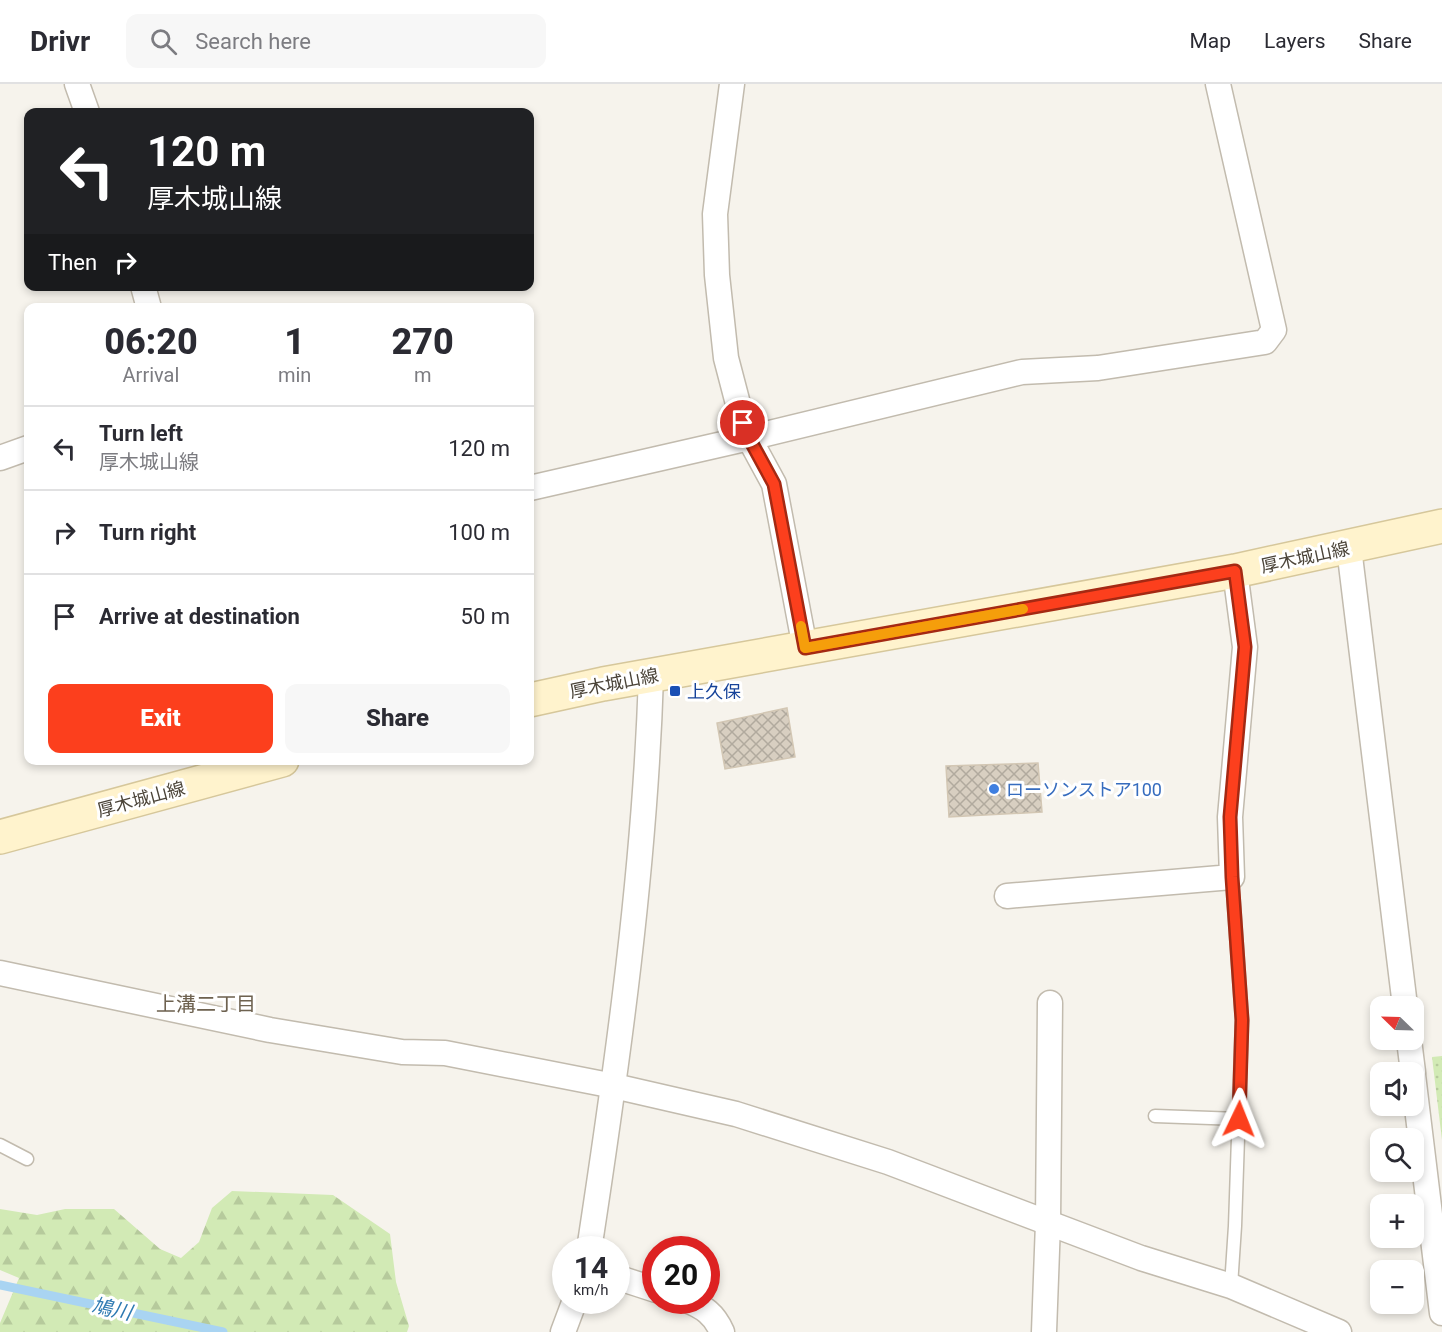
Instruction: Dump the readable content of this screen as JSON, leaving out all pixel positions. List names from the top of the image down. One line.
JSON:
{"streets":{"main road":["厚木城山線"]},"districts":["上溝二丁目"],"water":["鳩川"],"places":{"transit":["上久保"],"other":["ローソンストア100"]},"north":"top left","page":{"header":"Drivr","search":"Search here","nav":["Map","Layers","Share"],"turn":["120 m","厚木城山線"],"then":"Then","eta":["06:20","Arrival","1","min","270","m"],"list":[{"name":"Turn left","note":"厚木城山線","value":"120 m"},{"name":"Turn right","value":"100 m"},{"name":"Arrive at destination","value":"50 m"}],"buttons":["Exit","Share"],"map_buttons":["+","−"],"speed":"14 km/h","limit":"20"}}
